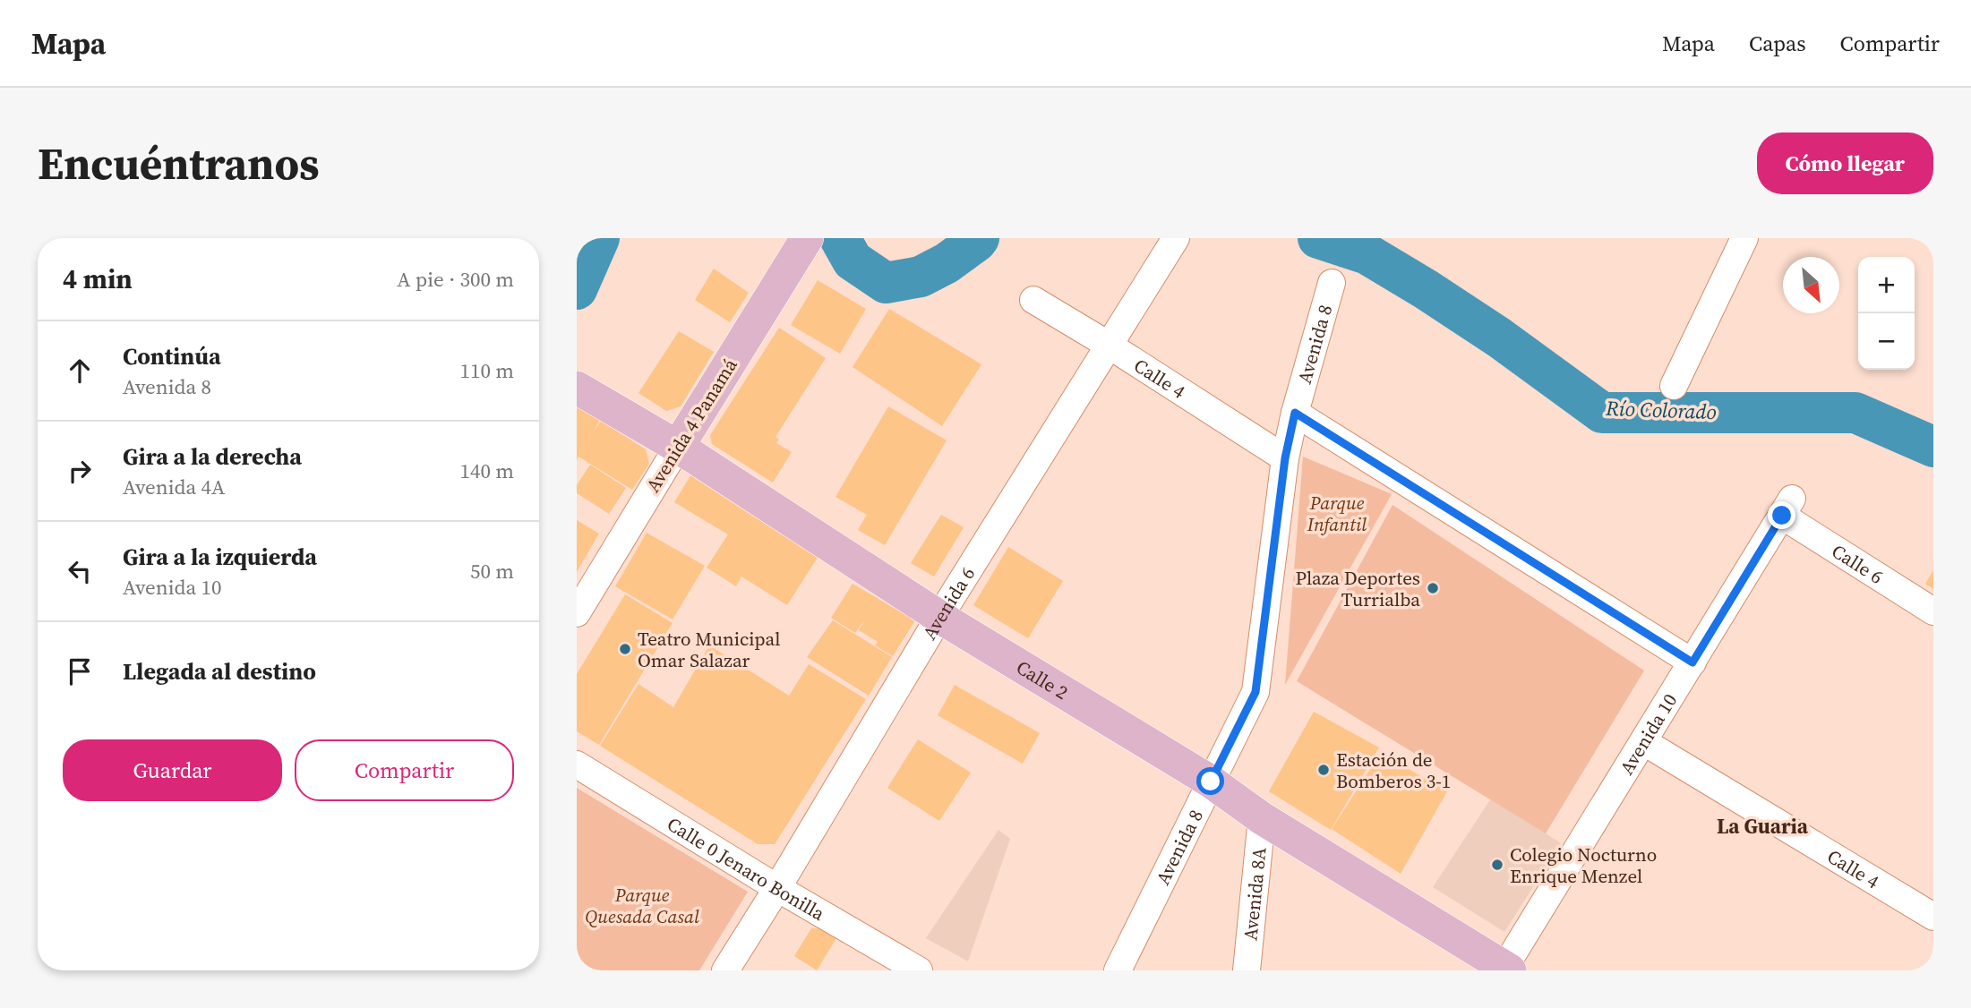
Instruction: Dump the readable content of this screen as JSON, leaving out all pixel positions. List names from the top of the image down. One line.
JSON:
{"streets":{"main road":["Avenida 4 Panamá","Calle 2"],"street":["Avenida 8","Calle 4","Calle 6","Avenida 6","Avenida 10","Calle 0 Jenaro Bonilla","Avenida 8A"]},"crossings":[["Avenida 8","Calle 4"],["Avenida 8","Calle 2"],["Calle 4","Avenida 6"],["Calle 4","Avenida 10"],["Avenida 4 Panamá","Calle 2"],["Calle 6","Avenida 10"],["Avenida 6","Calle 2"],["Avenida 6","Calle 0 Jenaro Bonilla"],["Calle 2","Avenida 10"],["Calle 2","Avenida 8A"]],"districts":["La Guaria"],"water":["Río Colorado"],"parks":["Parque Infantil","Parque Quesada Casal"],"places":["Plaza Deportes Turrialba","Teatro Municipal Omar Salazar","Estación de Bomberos 3-1","Colegio Nocturno Enrique Menzel"],"north":"bottom right","page":{"header":"Mapa","nav":["Mapa","Capas","Compartir"],"buttons":["Cómo llegar",["Guardar","Compartir"]],"title":"Encuéntranos","heading":["4 min","A pie · 300 m"],"map_buttons":["+","−"],"list":[["Continúa","Avenida 8","110 m"],["Gira a la derecha","Avenida 4A","140 m"],["Gira a la izquierda","Avenida 10","50 m"],"Llegada al destino"]}}
